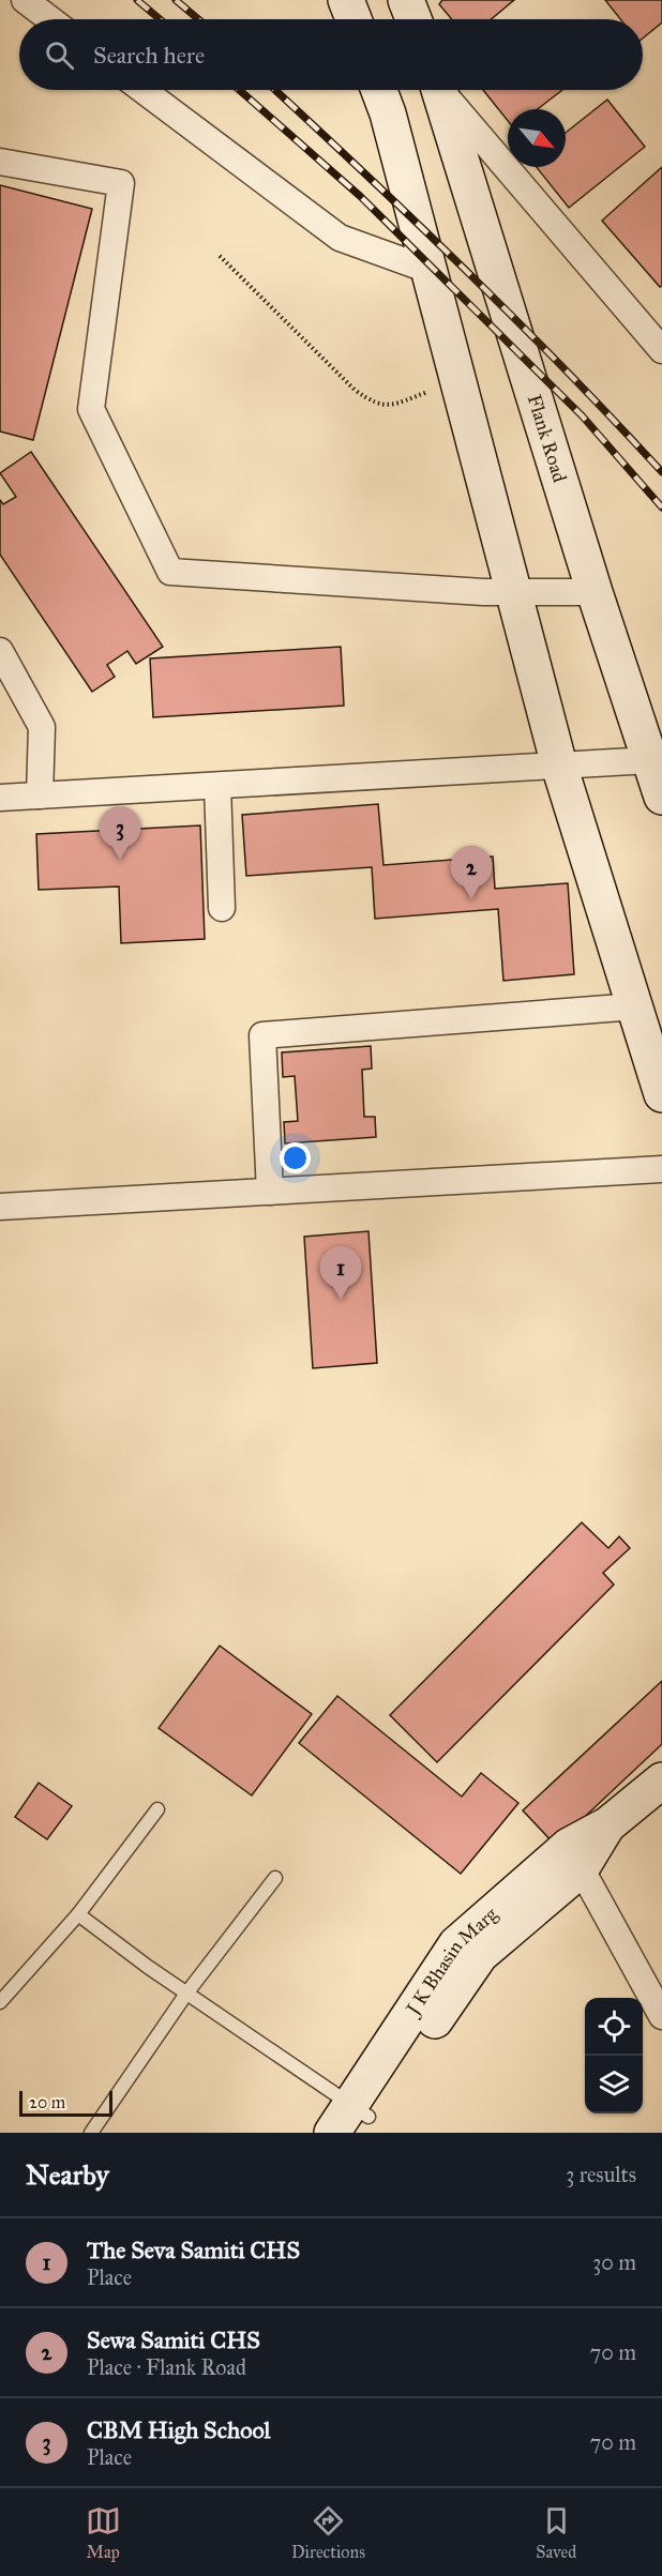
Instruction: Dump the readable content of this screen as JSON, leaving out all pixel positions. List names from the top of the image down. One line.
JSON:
{"streets":{"street":["Flank Road","J K Bhasin Marg"]},"scale_bar":"20 m","north":"bottom right","page":{"search":"Search here","pins":["3","2","1"],"scale":"20 m","heading":["Nearby","3 results"],"list":[{"mark":"1","name":"The Seva Samiti CHS","note":"Place","value":"30 m"},{"mark":"2","name":"Sewa Samiti CHS","note":"Place · Flank Road","value":"70 m"},{"mark":"3","name":"CBM High School","note":"Place","value":"70 m"}],"nav":["Map","Directions","Saved"]}}
